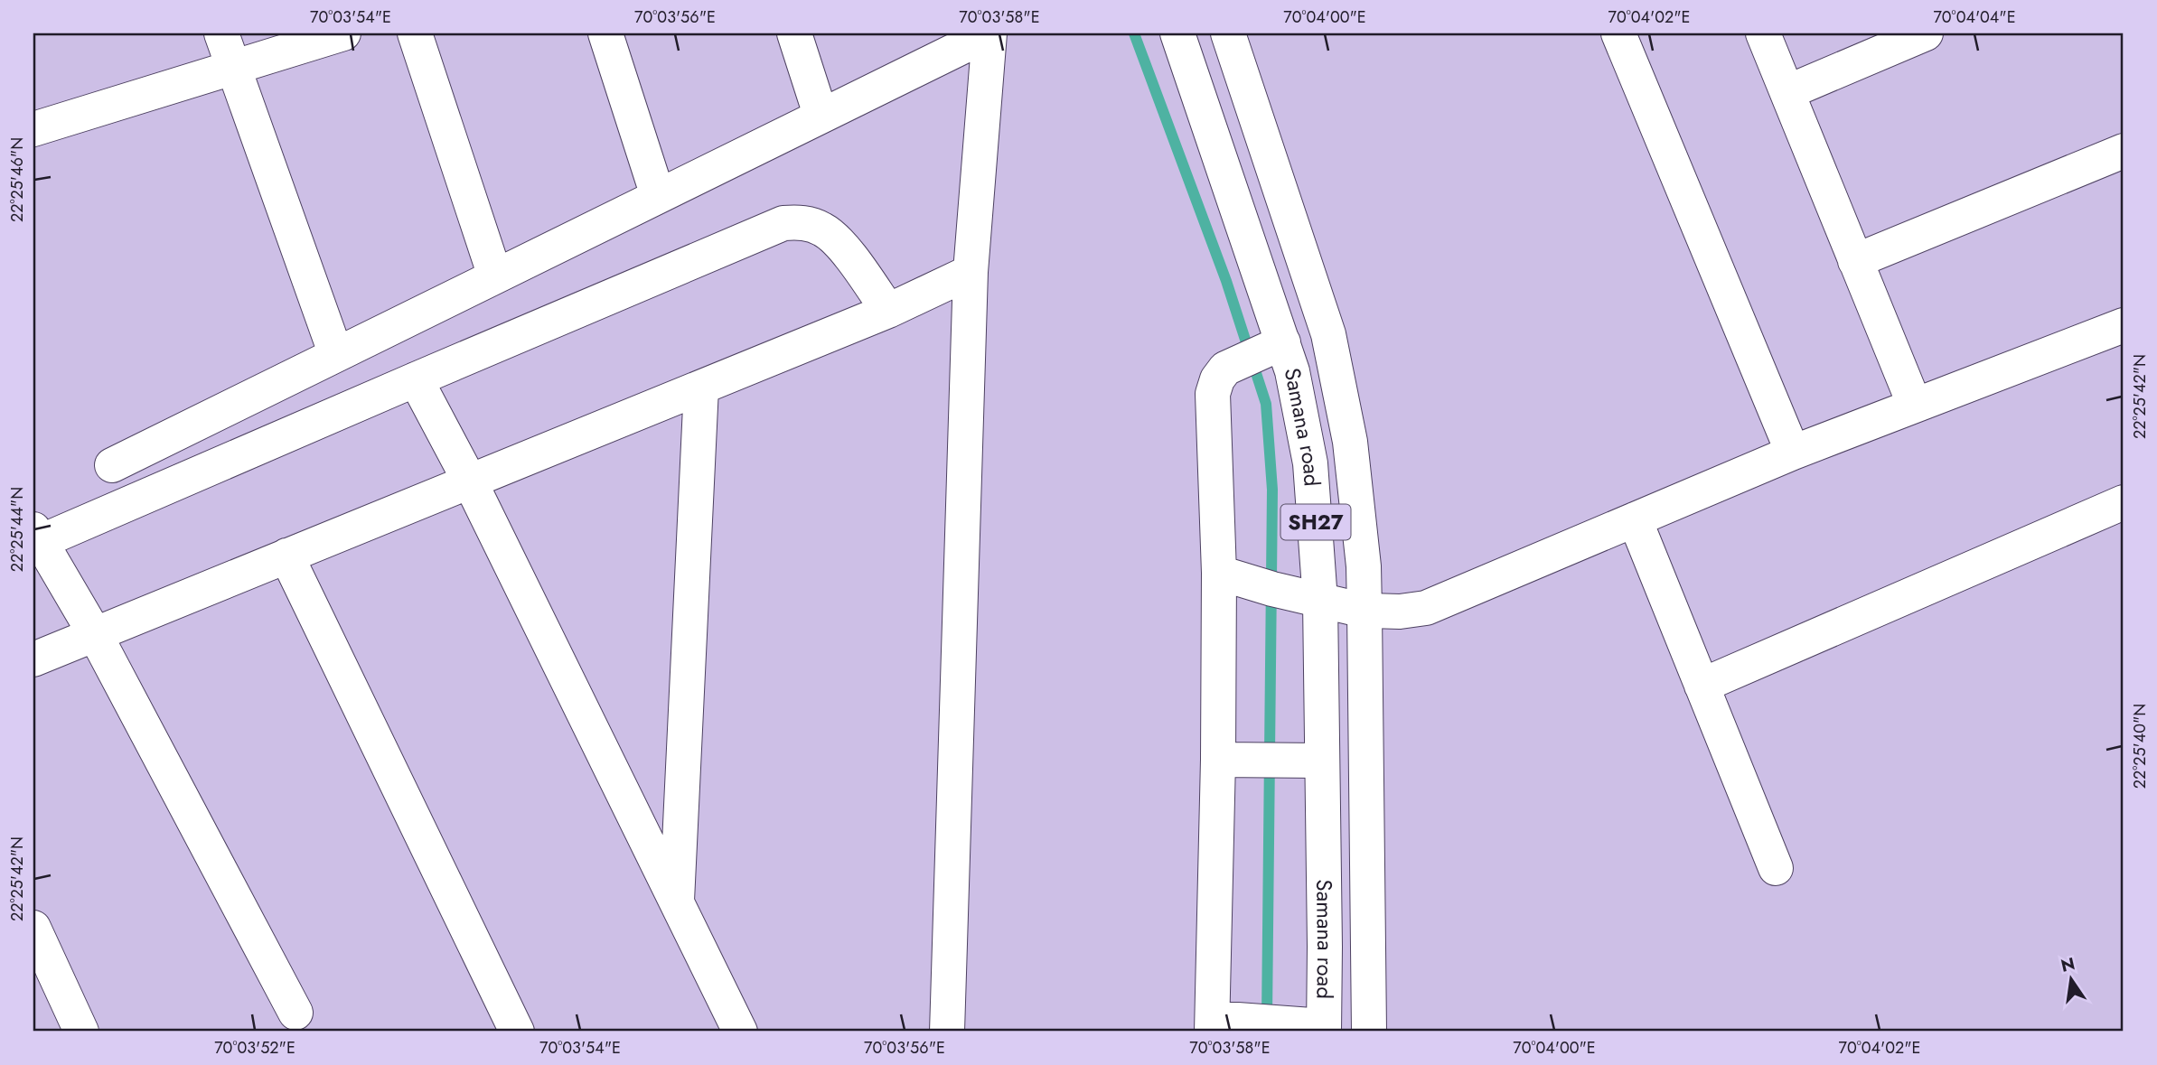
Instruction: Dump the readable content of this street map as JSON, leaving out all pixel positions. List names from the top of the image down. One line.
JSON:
{"streets":{"street":["Samana road","SH27"]},"north":"top","coordinates":["70°03'54\"E","70°03'56\"E","70°03'58\"E","70°04'00\"E","70°04'02\"E","70°04'04\"E","22°25'46\"N","22°25'42\"N","22°25'44\"N","22°25'40\"N","70°03'52\"E"]}
